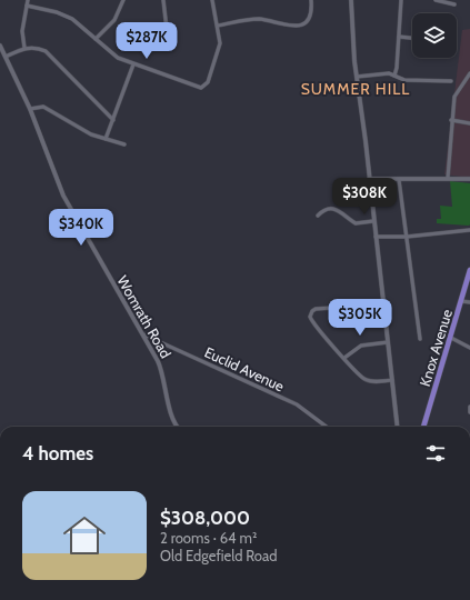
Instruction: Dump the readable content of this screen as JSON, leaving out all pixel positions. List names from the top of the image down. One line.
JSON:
{"streets":{"main road":["Knox Avenue"],"street":["Womrath Road","Euclid Avenue"]},"crossings":[["Womrath Road","Euclid Avenue"]],"districts":["SUMMER HILL"],"page":{"price":["$287K","$308K","$340K","$305K"],"heading":"4 homes","list":[{"name":"$308,000","note":"2 rooms · 64 m² · Old Edgefield Road"}]}}
